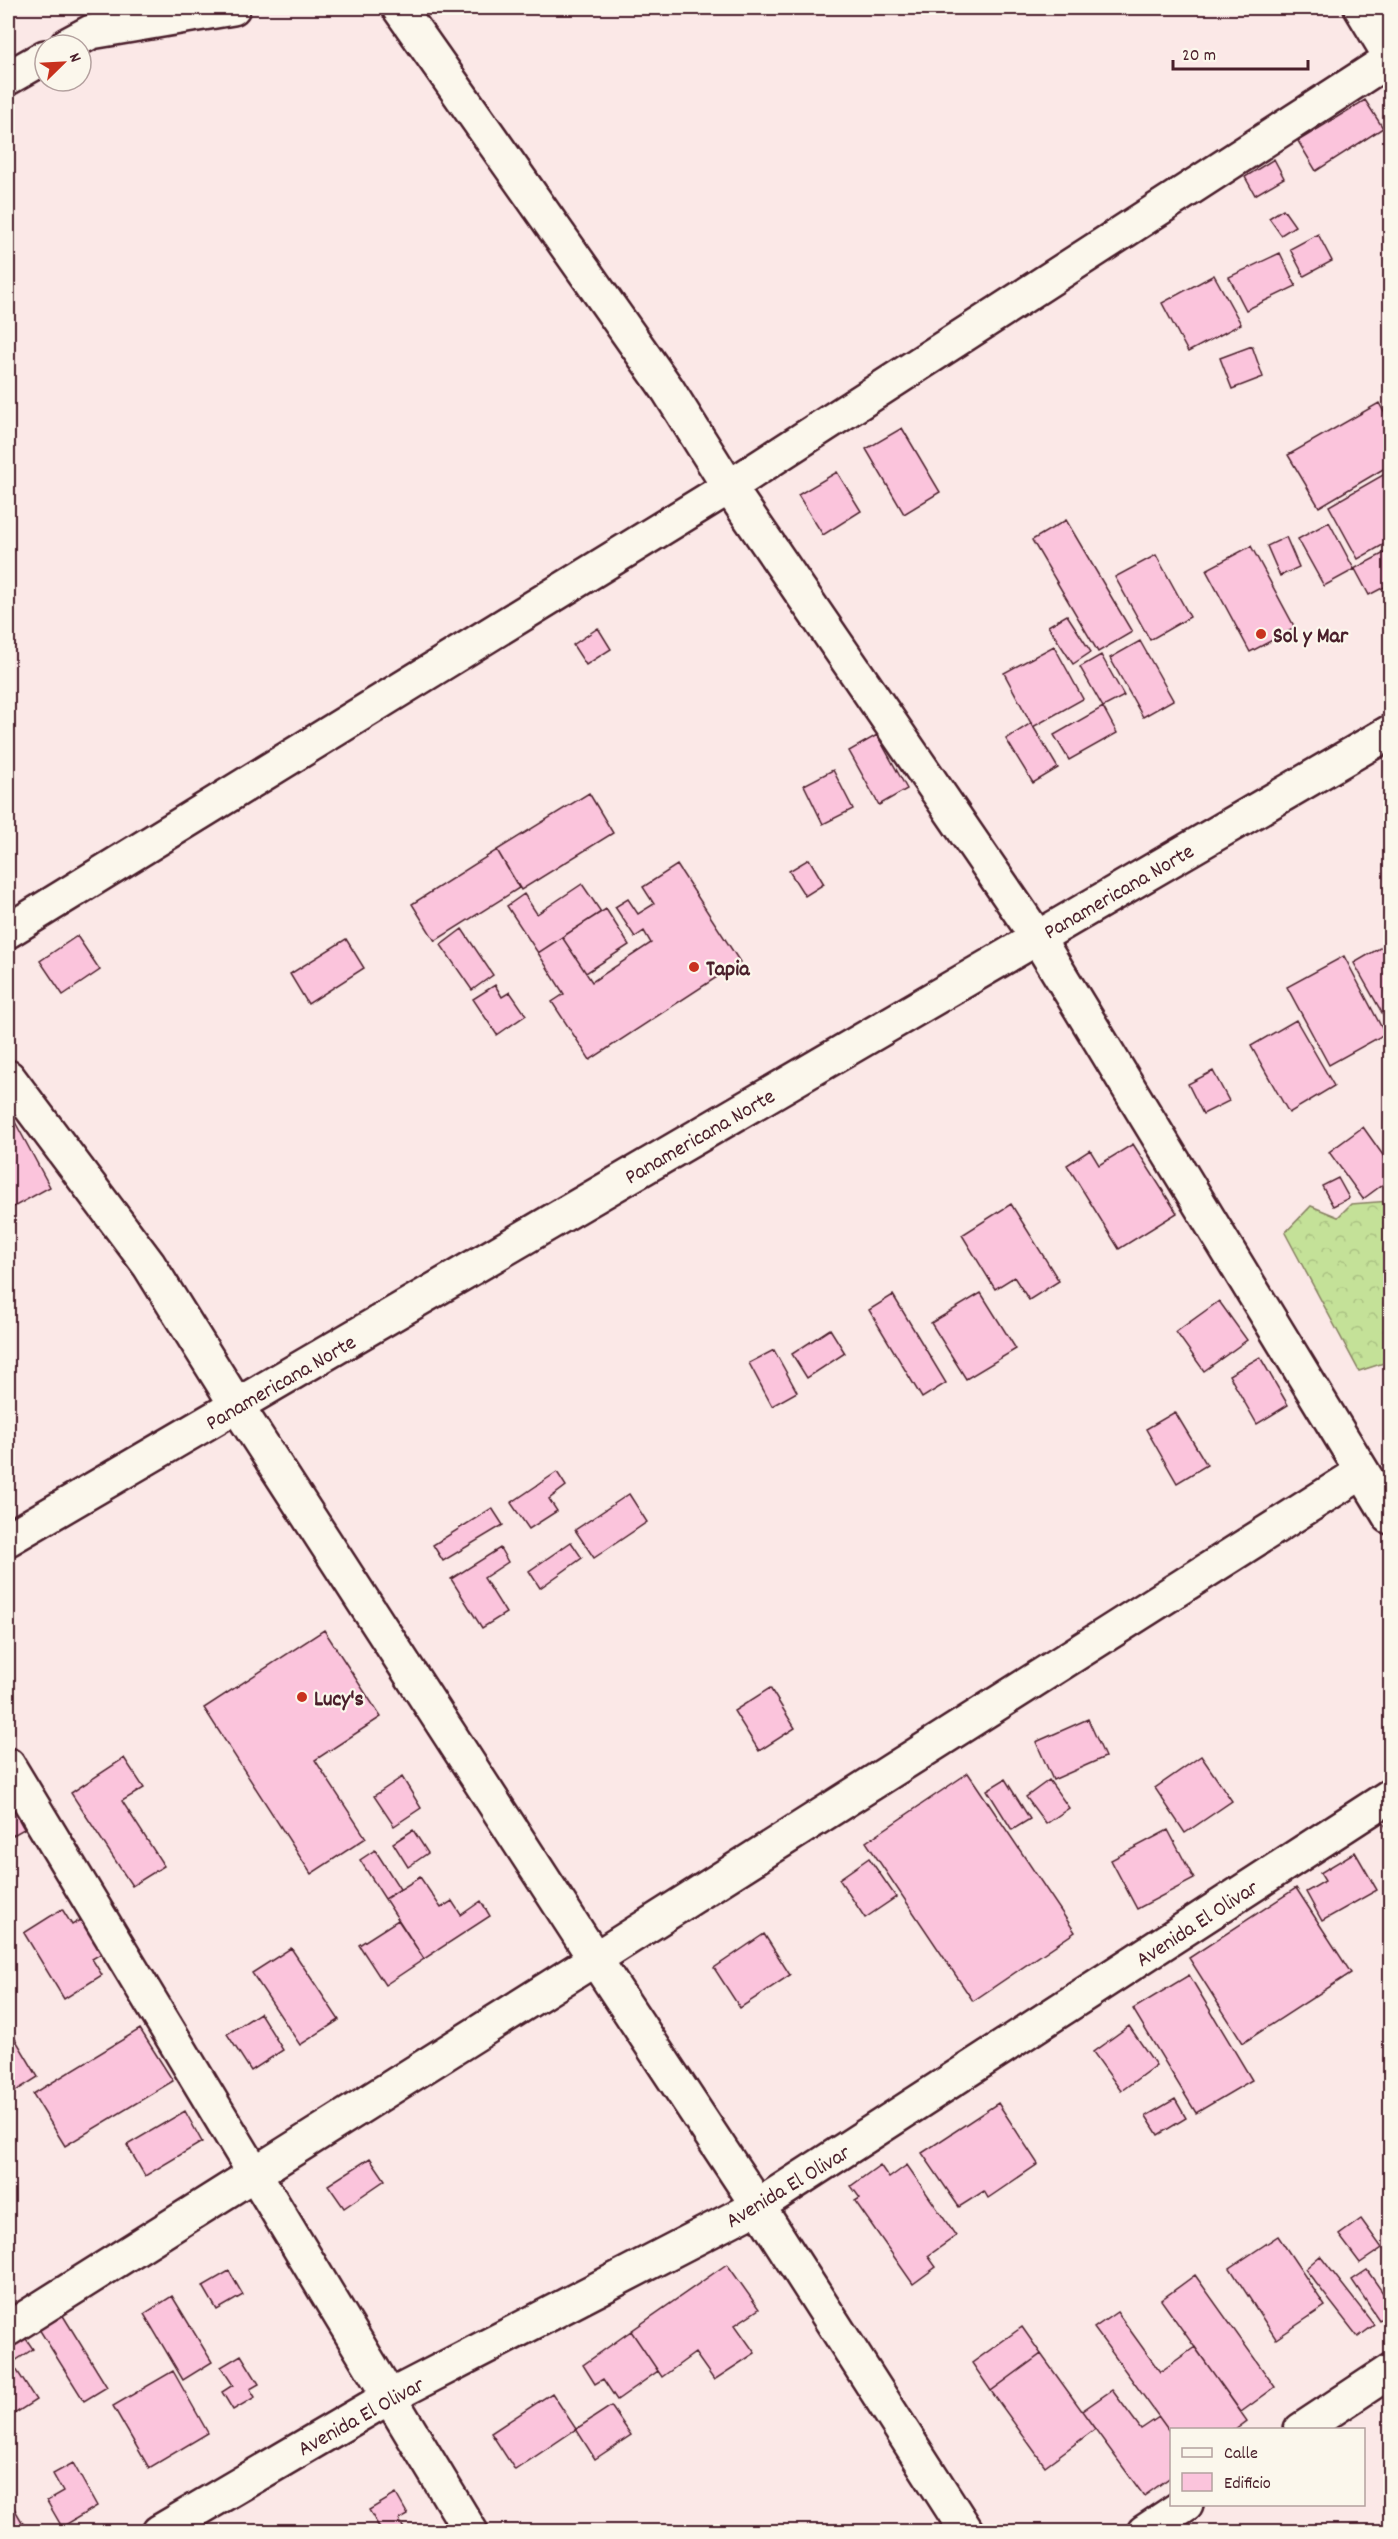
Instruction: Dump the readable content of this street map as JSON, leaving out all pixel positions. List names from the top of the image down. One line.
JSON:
{"streets":{"main road":["Panamericana Norte","Avenida El Olivar"]},"places":["Sol y Mar","Tapia","Lucy's"],"legend":["Calle","Edificio"],"scale_bar":"20 m","north":"top right"}
